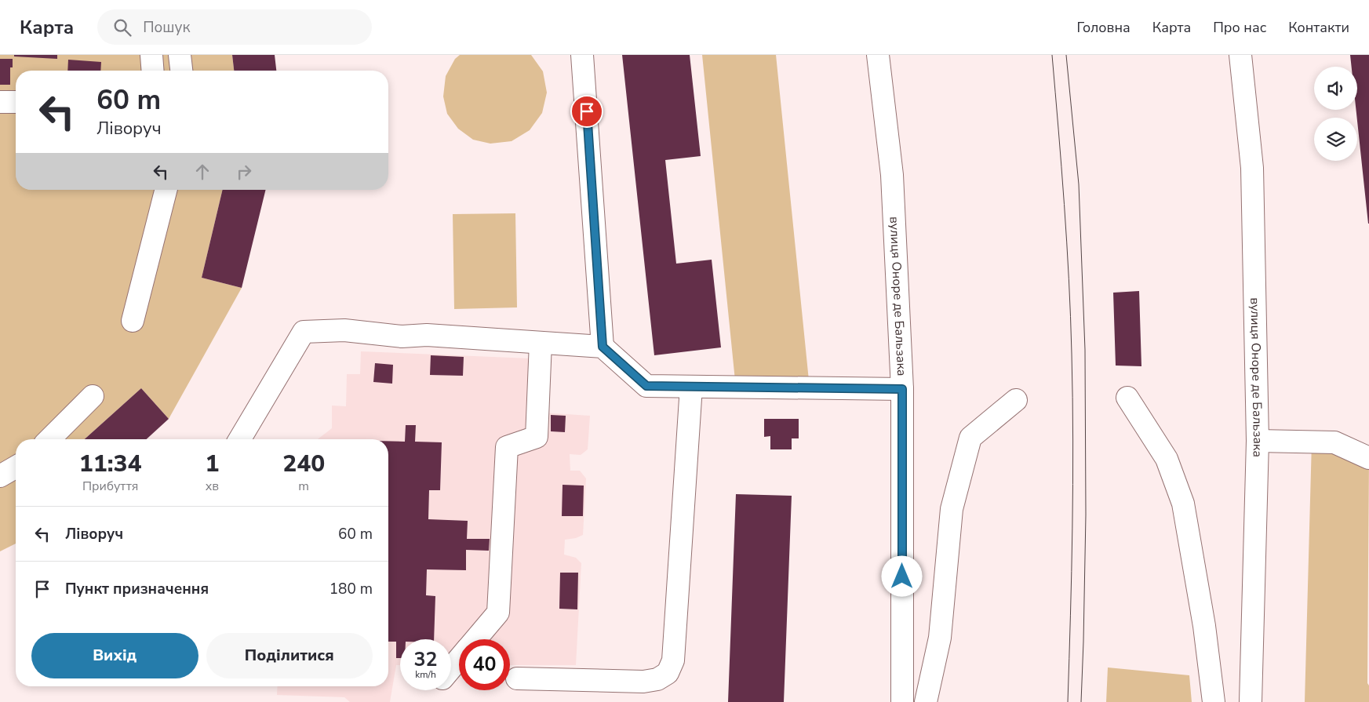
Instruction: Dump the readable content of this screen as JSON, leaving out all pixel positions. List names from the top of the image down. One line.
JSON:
{"streets":{"street":["вулиця Оноре де Бальзака"]},"page":{"header":"Карта","search":"Пошук","nav":["Головна","Карта","Про нас","Контакти"],"turn":["60 m","Ліворуч"],"eta":["11:34","Прибуття","1","хв","240","m"],"list":[{"name":"Ліворуч","value":"60 m"},{"name":"Пункт призначення","value":"180 m"}],"buttons":["Вихід","Поділитися"],"speed":"32 km/h","limit":"40"}}
